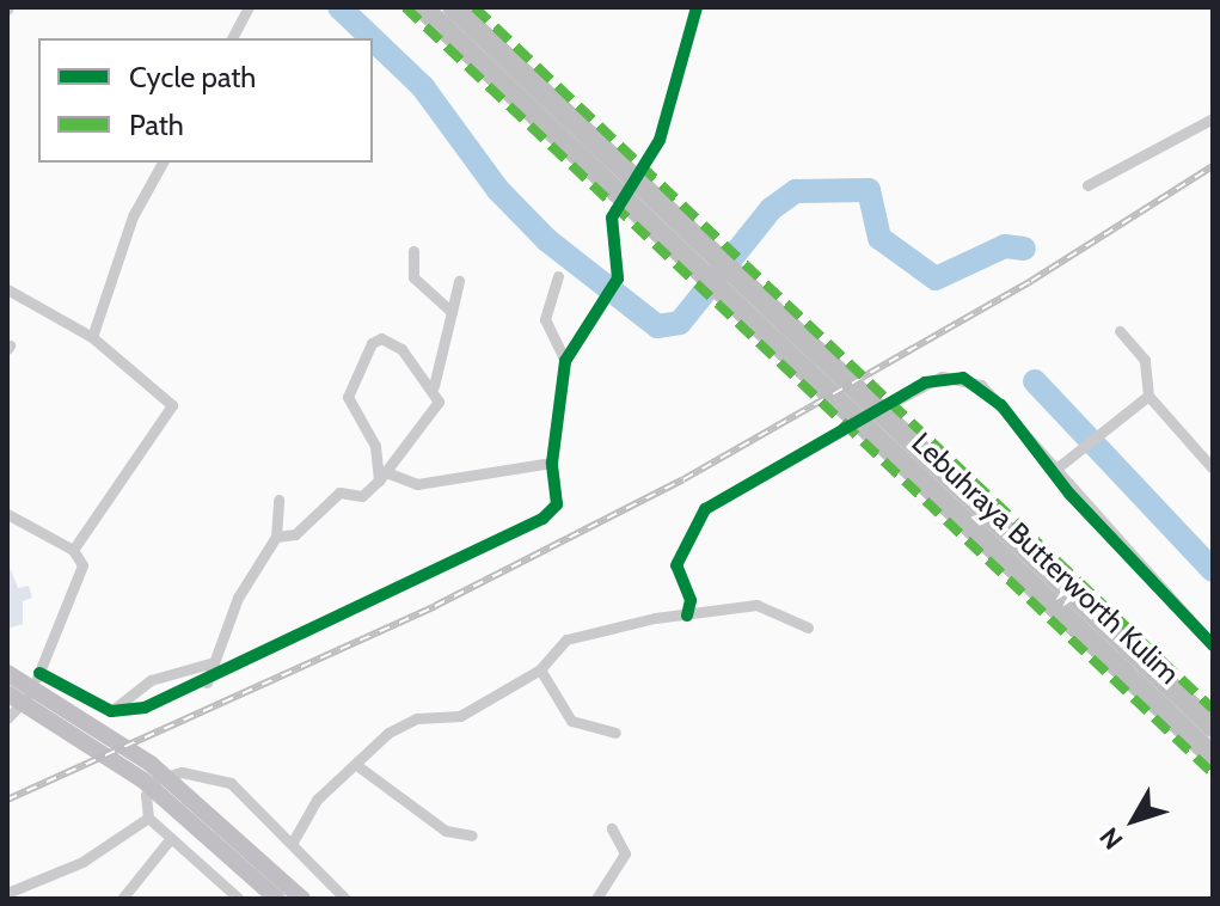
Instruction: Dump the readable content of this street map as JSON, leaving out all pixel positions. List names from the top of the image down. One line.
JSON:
{"streets":{"highway":["Lebuhraya Butterworth Kulim"]},"legend":["Cycle path","Path"],"north":"bottom left"}
